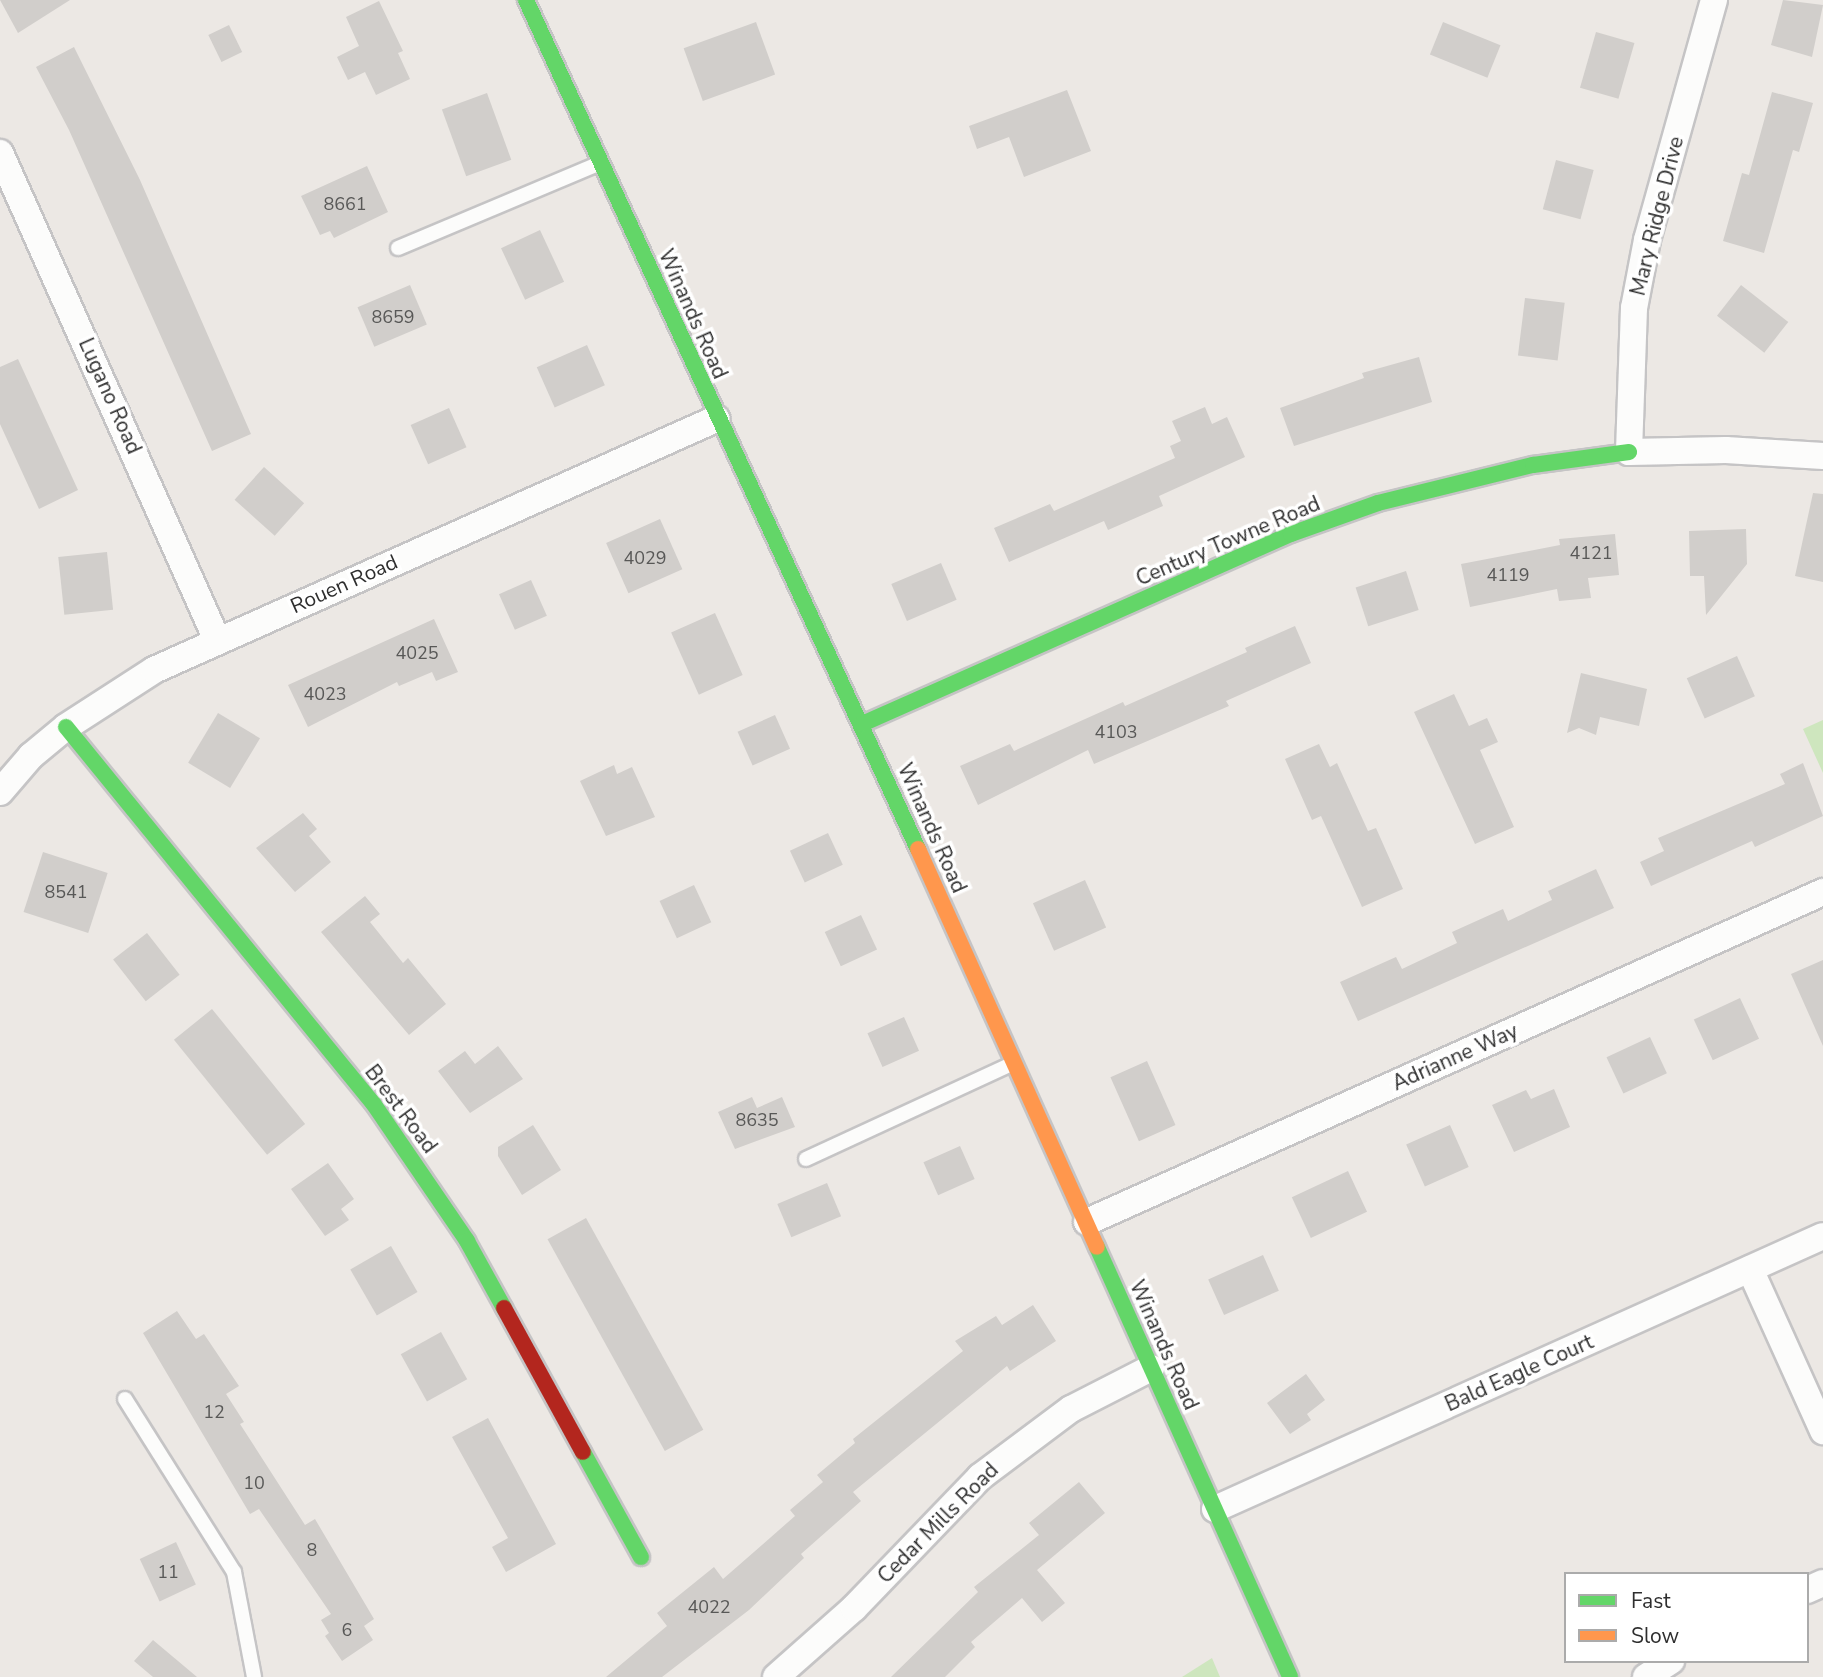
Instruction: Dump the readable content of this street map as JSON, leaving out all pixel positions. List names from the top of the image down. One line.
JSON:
{"streets":{"street":["Mary Ridge Drive","Winands Road","Lugano Road","Century Towne Road","Rouen Road","Adrianne Way","Brest Road","Bald Eagle Court","Cedar Mills Road"]},"crossings":[["Mary Ridge Drive","Century Towne Road"],["Winands Road","Century Towne Road"],["Winands Road","Rouen Road"],["Winands Road","Adrianne Way"],["Winands Road","Bald Eagle Court"],["Winands Road","Cedar Mills Road"],["Lugano Road","Rouen Road"],["Rouen Road","Brest Road"]],"house_numbers":["8661","8659","4121","4029","4119","4025","4023","4103","8541","8635","12","10","8","11","4022","6"],"legend":["Fast","Slow"]}
